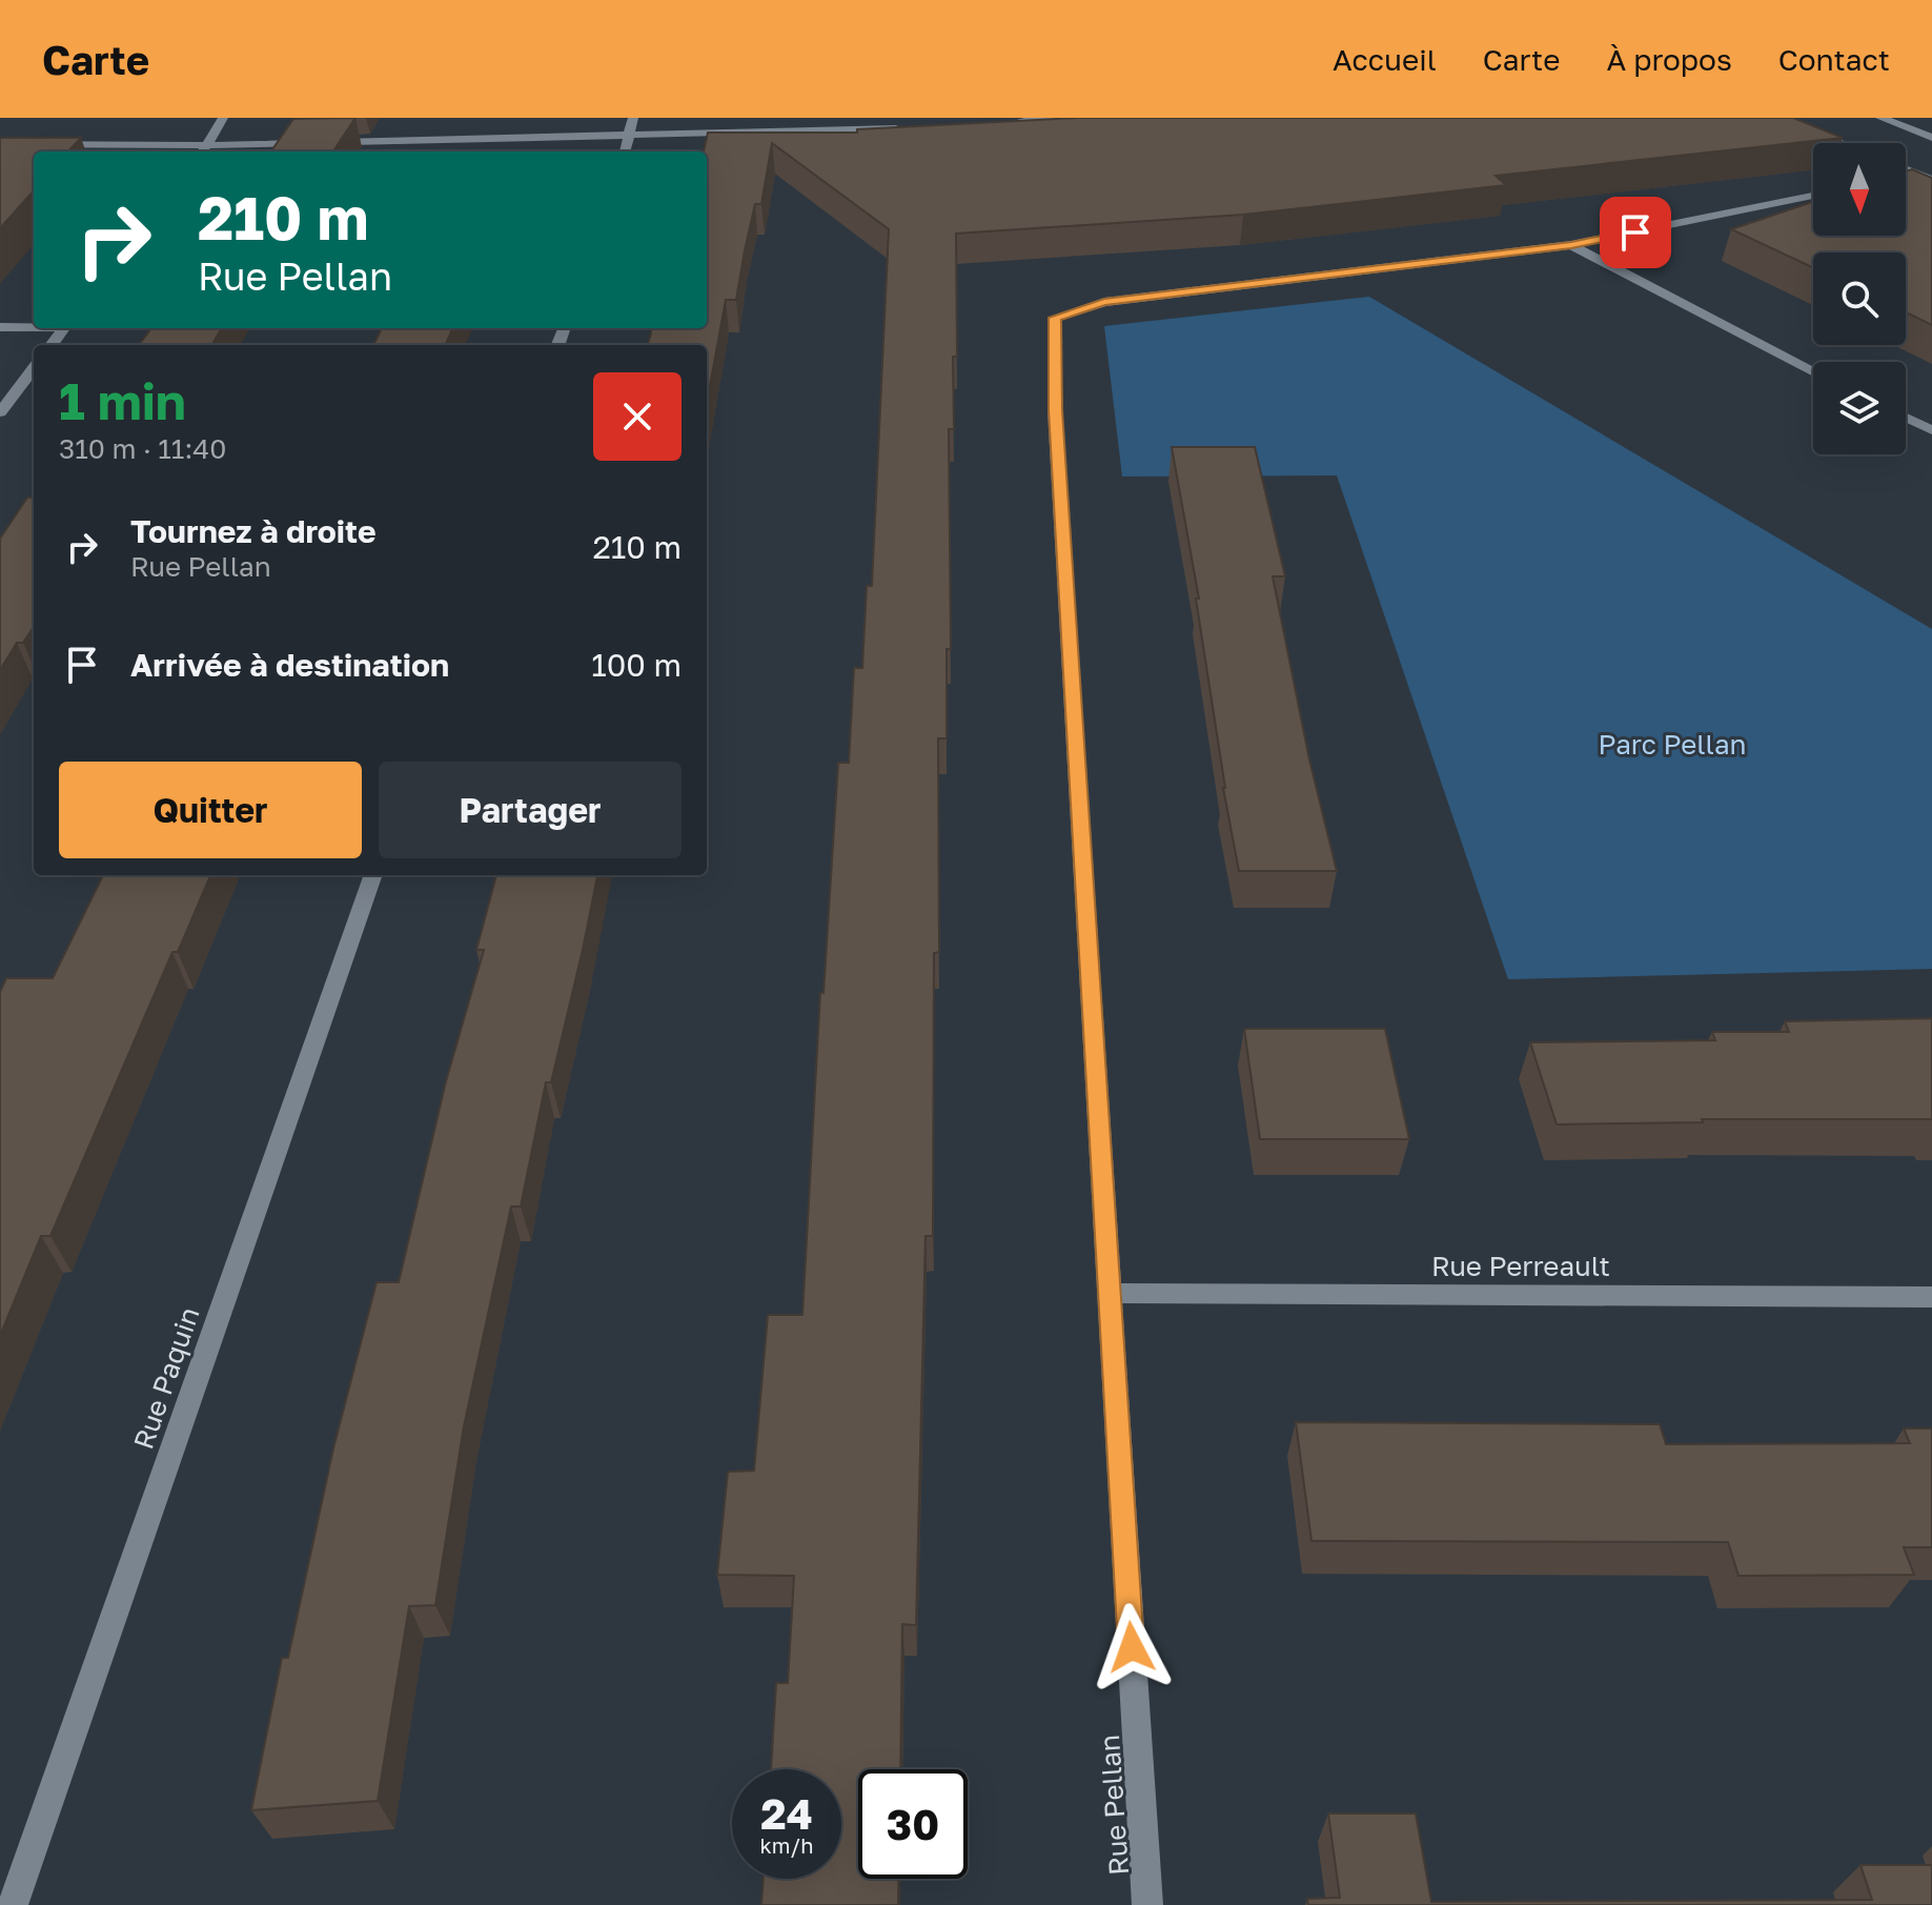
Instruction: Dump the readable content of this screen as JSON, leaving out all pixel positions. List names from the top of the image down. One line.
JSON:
{"streets":{"street":["Rue Perreault","Rue Paquin","Rue Pellan"]},"crossings":[["Rue Perreault","Rue Pellan"]],"parks":["Parc Pellan"],"north":"bottom","page":{"header":"Carte","nav":["Accueil","Carte","À propos","Contact"],"turn":["210 m","Rue Pellan"],"heading":["1 min","310 m · 11:40"],"list":[{"name":"Tournez à droite","note":"Rue Pellan","value":"210 m"},{"name":"Arrivée à destination","value":"100 m"}],"buttons":["Quitter","Partager"],"speed":"24 km/h","limit":"30"}}
